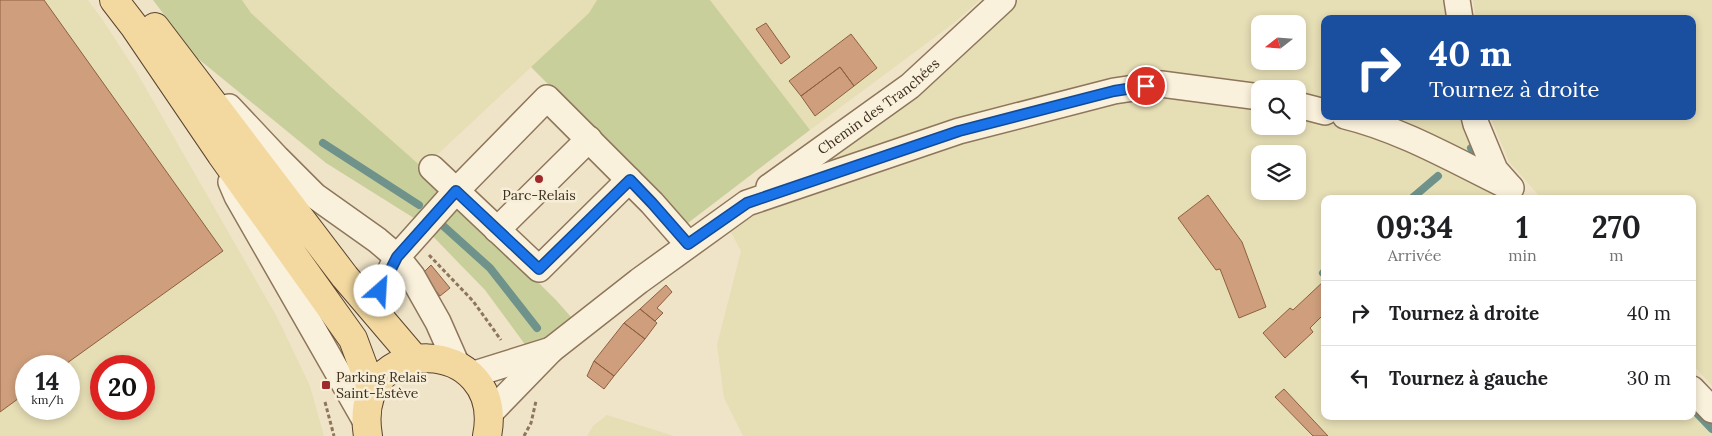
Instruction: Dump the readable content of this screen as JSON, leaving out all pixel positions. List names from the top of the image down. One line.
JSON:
{"streets":{"street":["Chemin des Tranchées"]},"places":{"other":["Parc-Relais"],"transit":["Parking Relais Saint-Estève"]},"north":"left","page":{"turn":["40 m","Tournez à droite"],"eta":["09:34","Arrivée","1","min","270","m"],"list":[{"name":"Tournez à droite","value":"40 m"},{"name":"Tournez à gauche","value":"30 m"}],"speed":"14 km/h","limit":"20"}}
